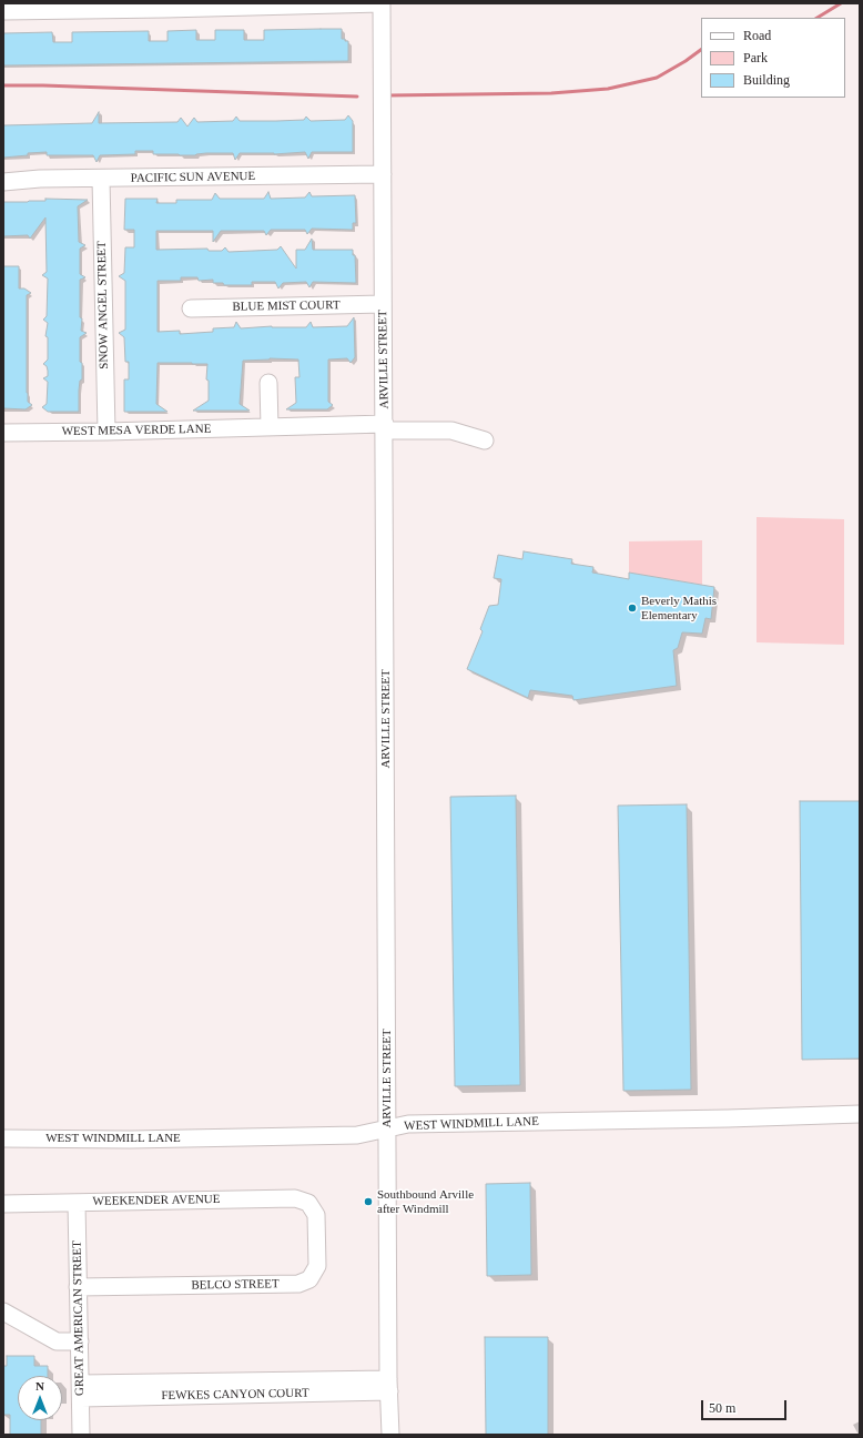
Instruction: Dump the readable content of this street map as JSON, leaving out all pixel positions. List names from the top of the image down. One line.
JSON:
{"streets":{"street":["PACIFIC SUN AVENUE","SNOW ANGEL STREET","BLUE MIST COURT","ARVILLE STREET","WEST MESA VERDE LANE","WEST WINDMILL LANE","WEEKENDER AVENUE","BELCO STREET","GREAT AMERICAN STREET","FEWKES CANYON COURT"]},"crossings":[["PACIFIC SUN AVENUE","SNOW ANGEL STREET"],["PACIFIC SUN AVENUE","ARVILLE STREET"],["SNOW ANGEL STREET","WEST MESA VERDE LANE"],["BLUE MIST COURT","ARVILLE STREET"],["ARVILLE STREET","WEST MESA VERDE LANE"],["ARVILLE STREET","WEST WINDMILL LANE"],["ARVILLE STREET","FEWKES CANYON COURT"],["WEEKENDER AVENUE","BELCO STREET"],["WEEKENDER AVENUE","GREAT AMERICAN STREET"],["BELCO STREET","GREAT AMERICAN STREET"],["GREAT AMERICAN STREET","FEWKES CANYON COURT"]],"places":["Beverly Mathis Elementary","Southbound Arville after Windmill"],"legend":["Road","Park","Building"],"scale_bar":"50 m","north":"top"}
